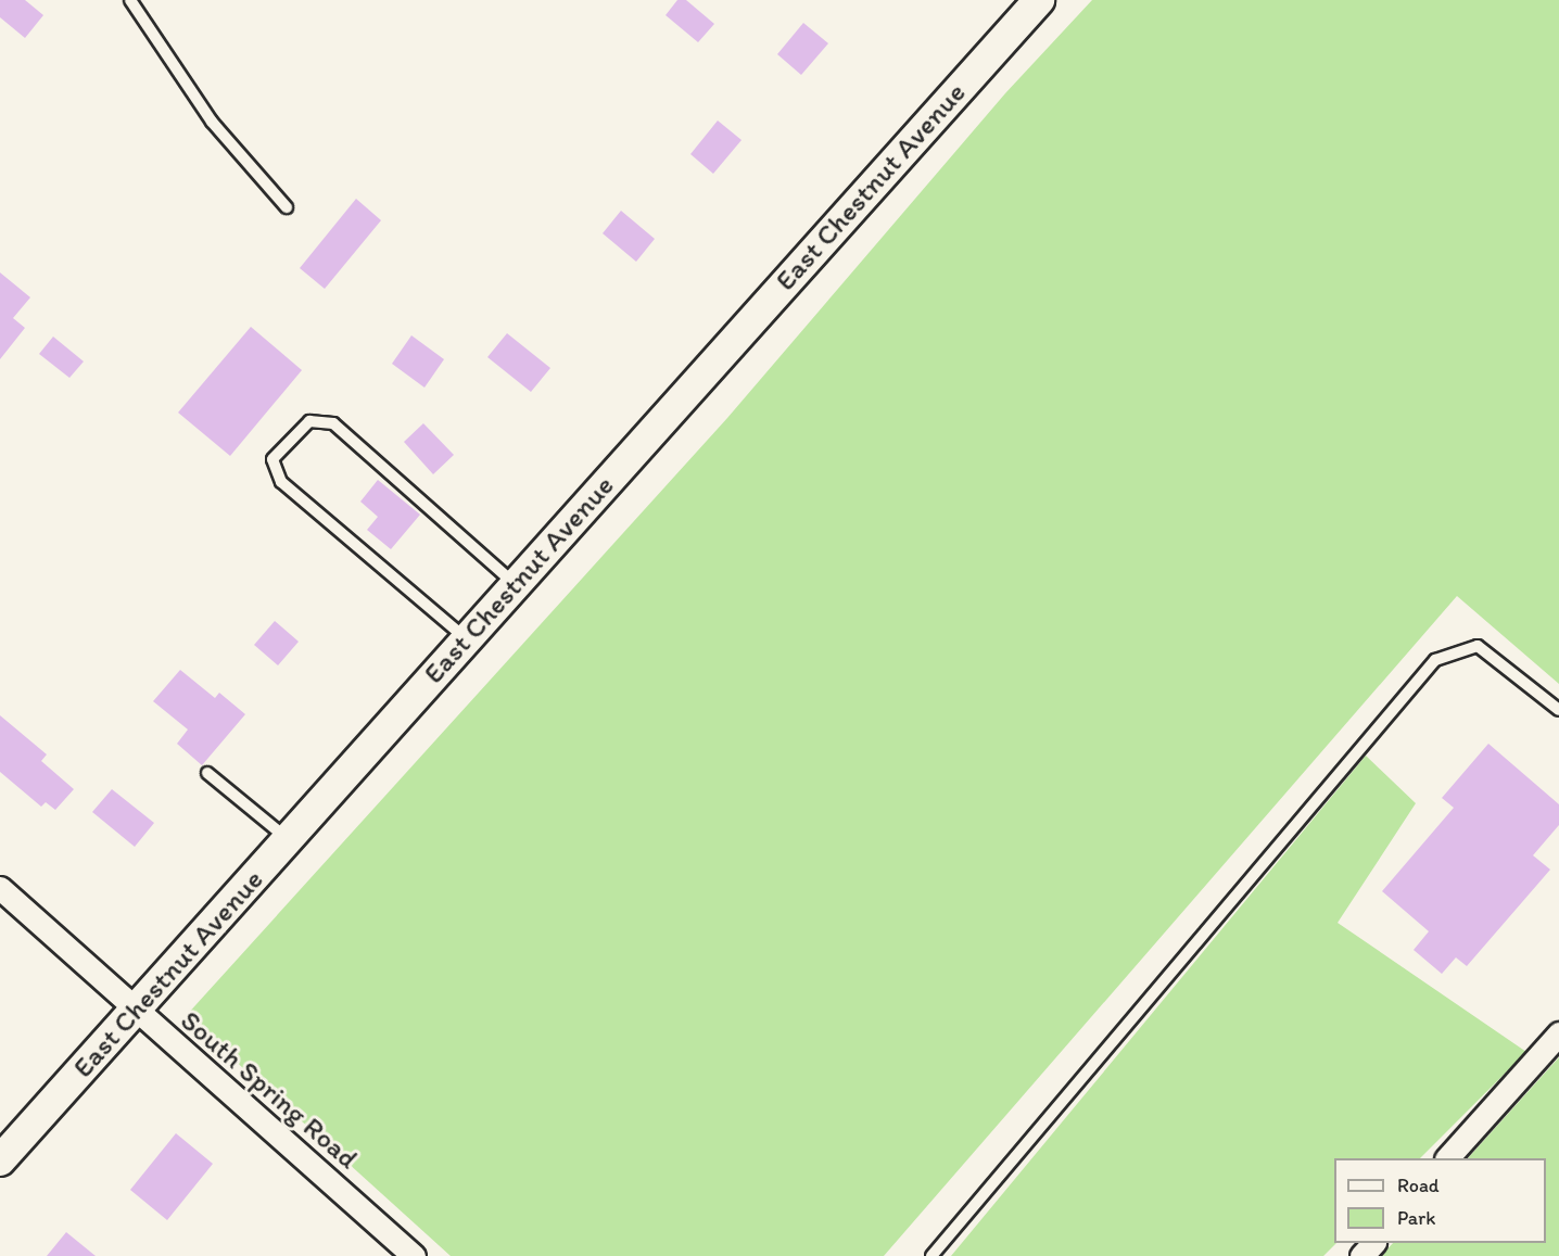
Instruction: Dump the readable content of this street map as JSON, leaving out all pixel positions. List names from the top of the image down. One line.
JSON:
{"streets":{"street":["East Chestnut Avenue","South Spring Road"]},"crossings":[["East Chestnut Avenue","South Spring Road"]],"legend":["Road","Park"]}
